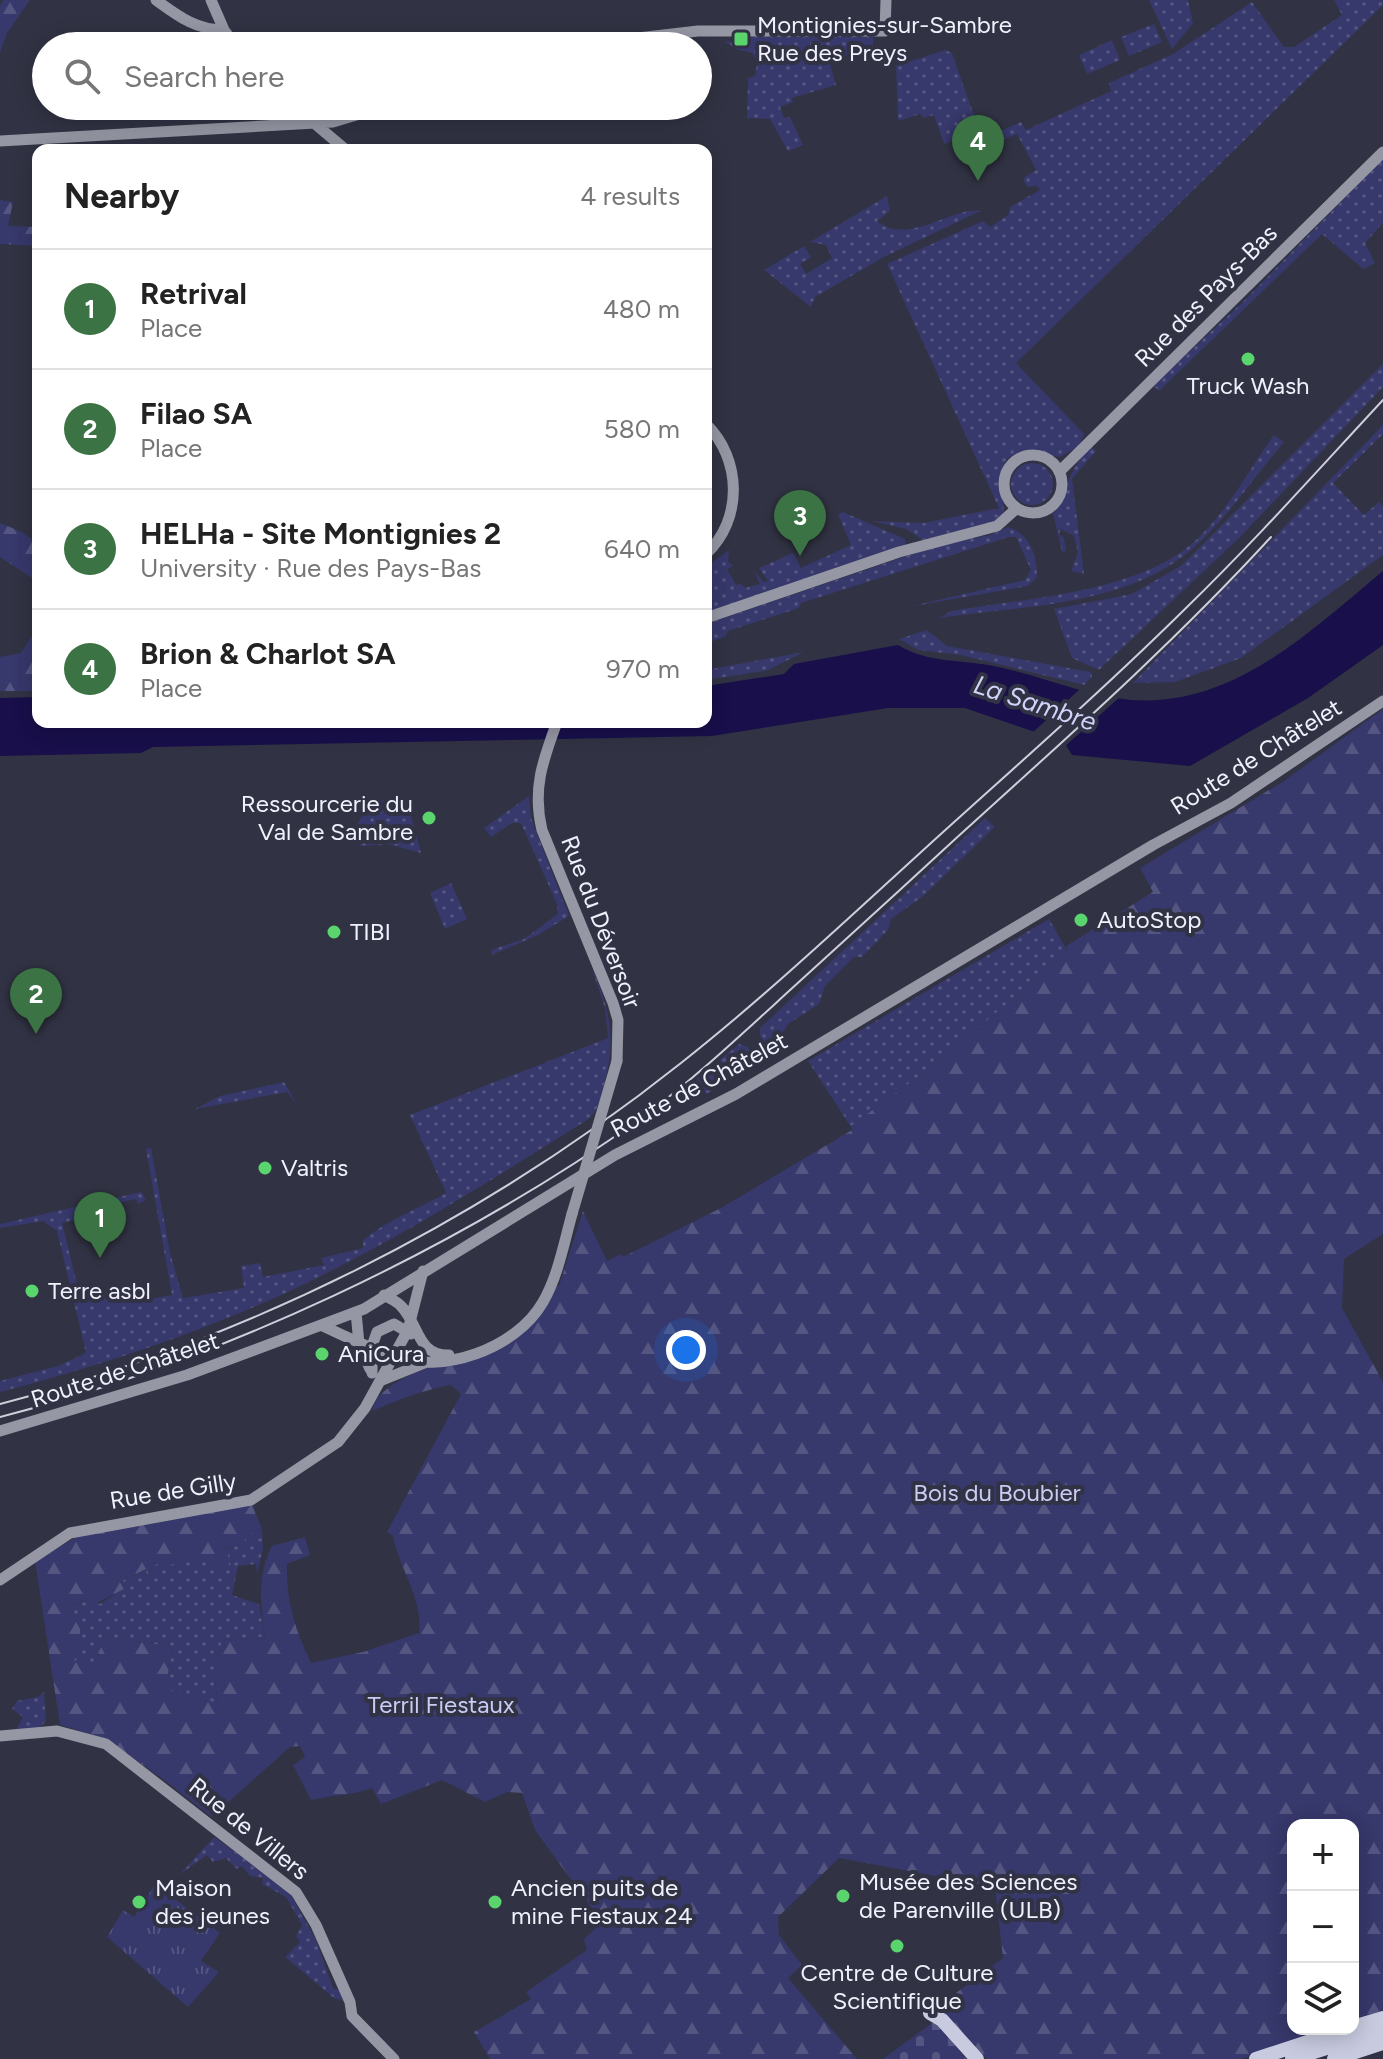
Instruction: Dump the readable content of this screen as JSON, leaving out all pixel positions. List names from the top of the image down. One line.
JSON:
{"streets":{"main road":["Rue des Pays-Bas","Route de Châtelet","Rue du Déversoir","Rue de Gilly","Rue de Villers"]},"crossings":[["Route de Châtelet","Rue du Déversoir"],["Rue du Déversoir","Rue de Gilly"]],"water":["La Sambre"],"parks":["Bois du Boubier","Terril Fiestaux"],"places":{"transit":["Montignies-sur-Sambre Rue des Preys"],"other":["Truck Wash","Ressourcerie du Val de Sambre","AutoStop","TIBI","Valtris","Terre asbl","AniCura","Musée des Sciences de Parenville (ULB)","Maison des jeunes","Ancien puits de mine Fiestaux 24","Centre de Culture Scientifique"]},"page":{"search":"Search here","pins":["4","3","2","1"],"heading":["Nearby","4 results"],"list":[{"mark":"1","name":"Retrival","note":"Place","value":"480 m"},{"mark":"2","name":"Filao SA","note":"Place","value":"580 m"},{"mark":"3","name":"HELHa - Site Montignies 2","note":"University · Rue des Pays-Bas","value":"640 m"},{"mark":"4","name":"Brion & Charlot SA","note":"Place","value":"970 m"}],"map_buttons":["+","−"]}}
